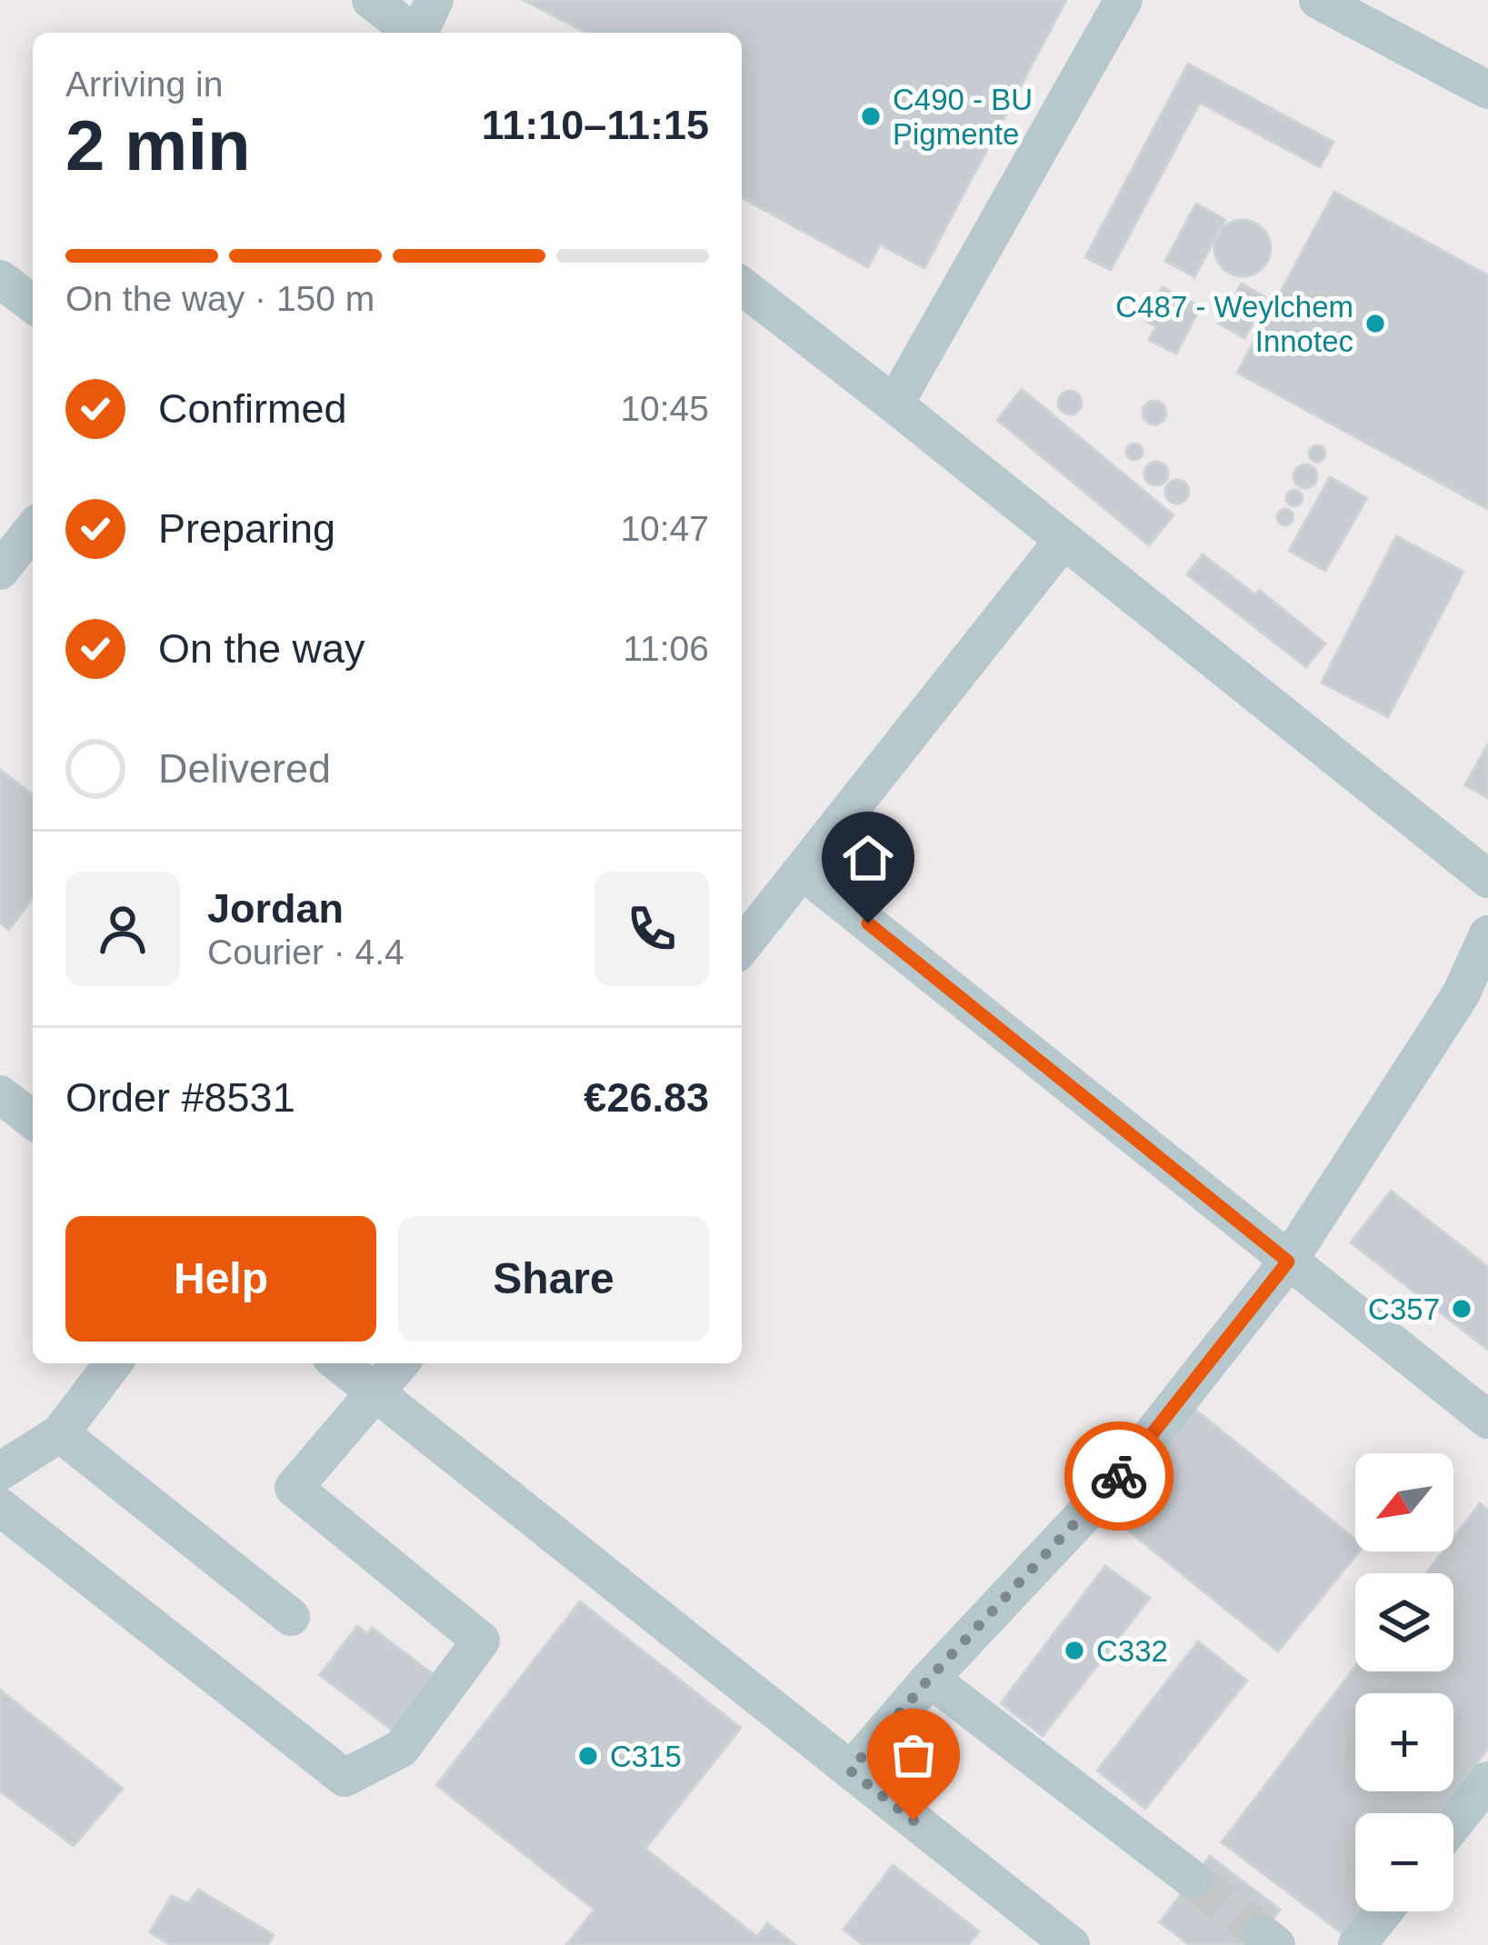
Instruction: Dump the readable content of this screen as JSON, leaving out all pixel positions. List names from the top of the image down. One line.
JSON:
{"places":["C490 - BU Pigmente","C487 - Weylchem Innotec","C357","C332","C315"],"north":"bottom left","page":{"heading":["2 min","Arriving in","11:10–11:15"],"panel":["Jordan","Courier · 4.4","Order #8531","€26.83"],"bar":"On the way · 150 m","list":[["Confirmed","10:45"],["Preparing","10:47"],["On the way","11:06"],"Delivered"],"buttons":["Help","Share"],"map_buttons":["+","−"]}}
